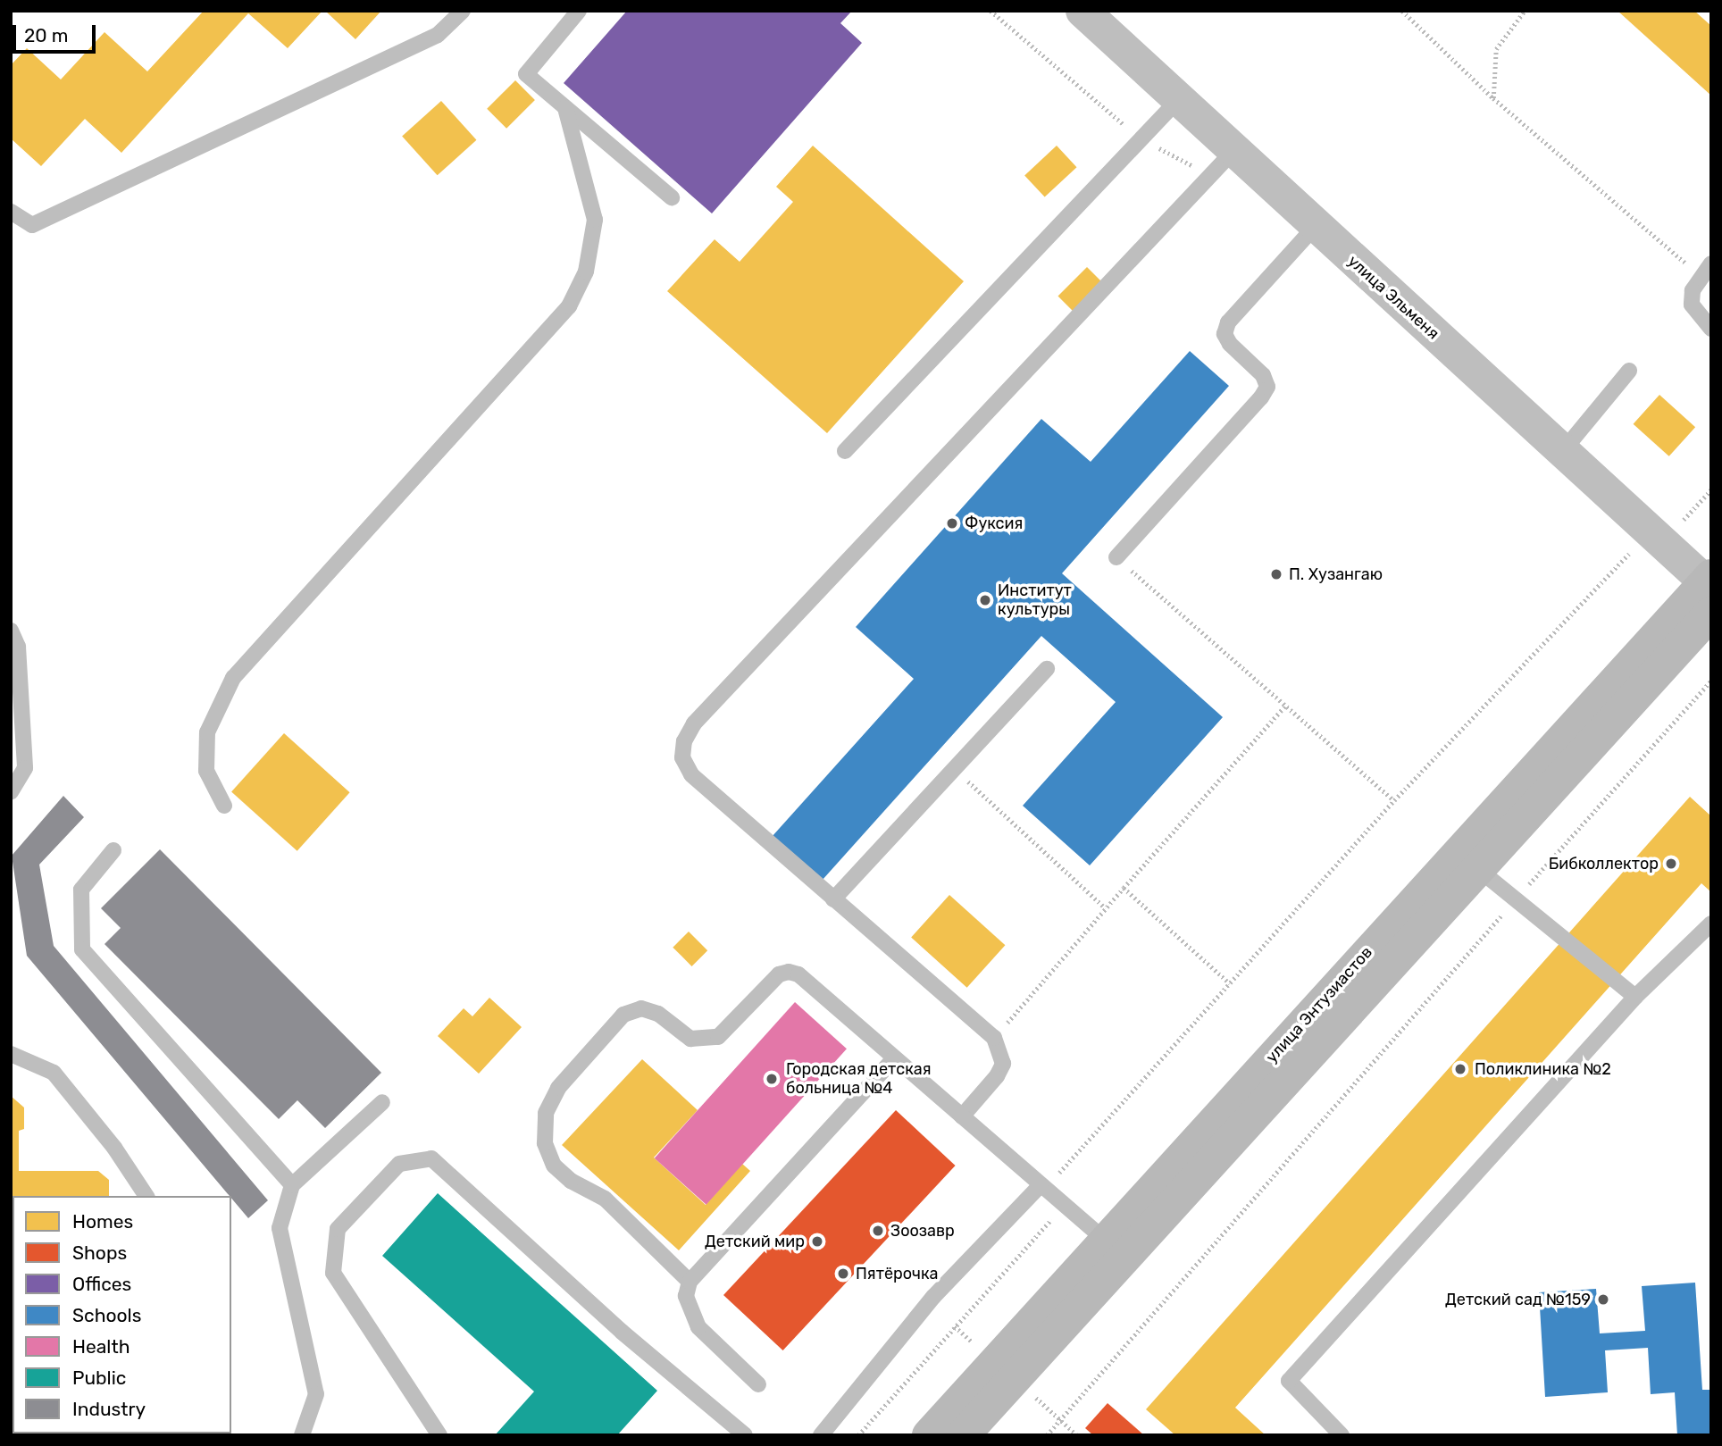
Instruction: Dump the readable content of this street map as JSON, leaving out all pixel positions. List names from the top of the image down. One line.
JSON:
{"streets":{"main road":["улица Энтузиастов"],"street":["улица Эльменя"]},"crossings":[["улица Эльменя","улица Энтузиастов"]],"places":["Фуксия","П. Хузангаю","Институт культуры","Бибколлектор","Поликлиника №2","Городская детская больница №4","Зоозавр","Детский мир","Пятёрочка","Детский сад №159"],"legend":["Homes","Shops","Offices","Schools","Health","Public","Industry"],"scale_bar":"20 m"}
